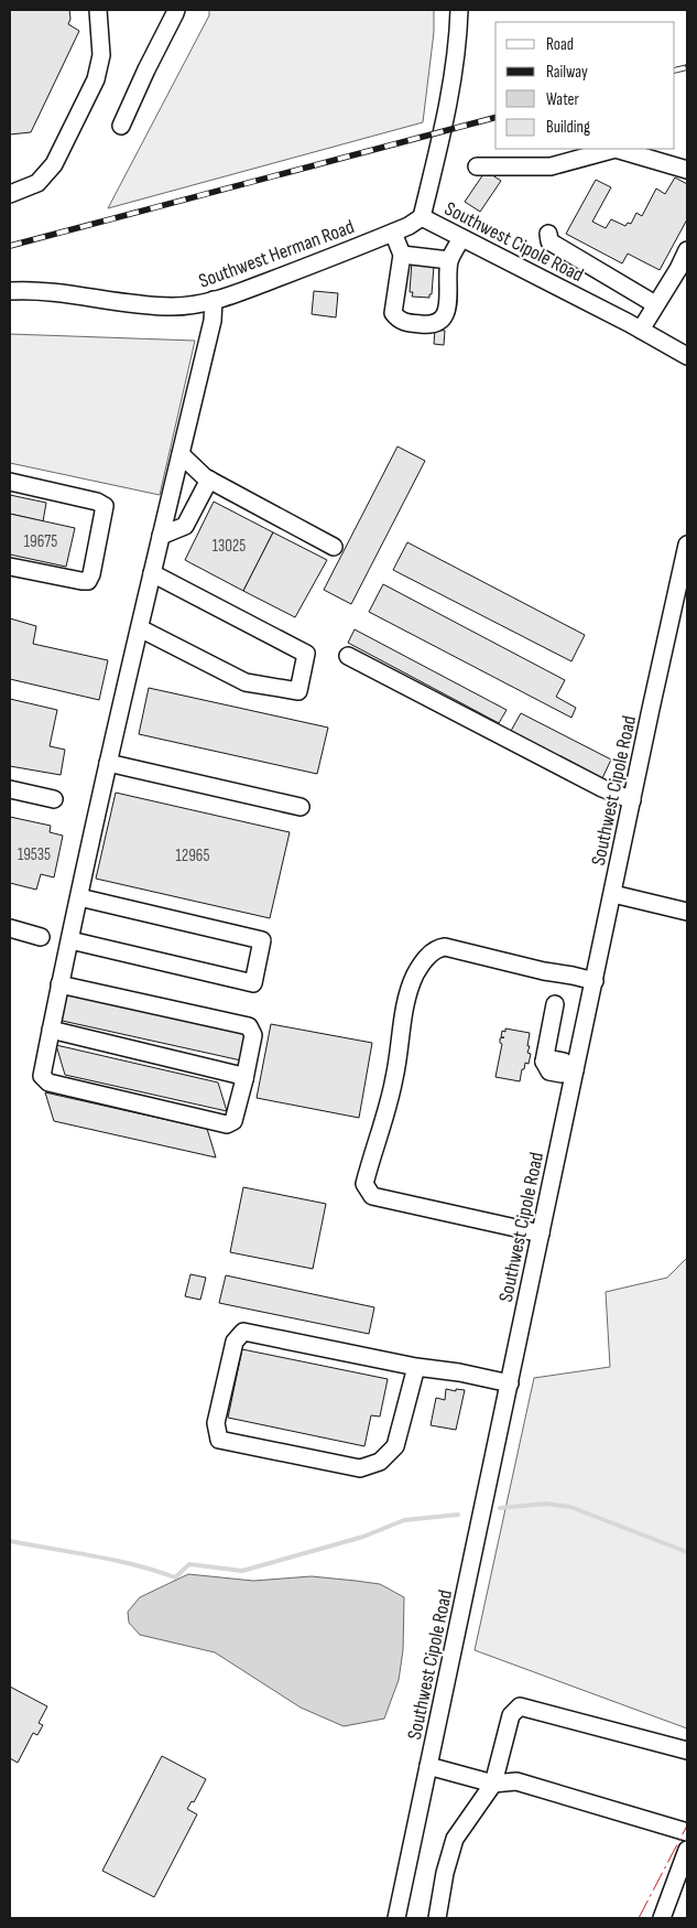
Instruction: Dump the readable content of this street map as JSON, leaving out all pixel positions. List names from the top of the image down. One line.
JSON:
{"streets":{"street":["Southwest Cipole Road","Southwest Herman Road"]},"crossings":[["Southwest Cipole Road","Southwest Herman Road"]],"house_numbers":["19675","13025","19535","12965"],"legend":["Road","Railway","Water","Building"]}
